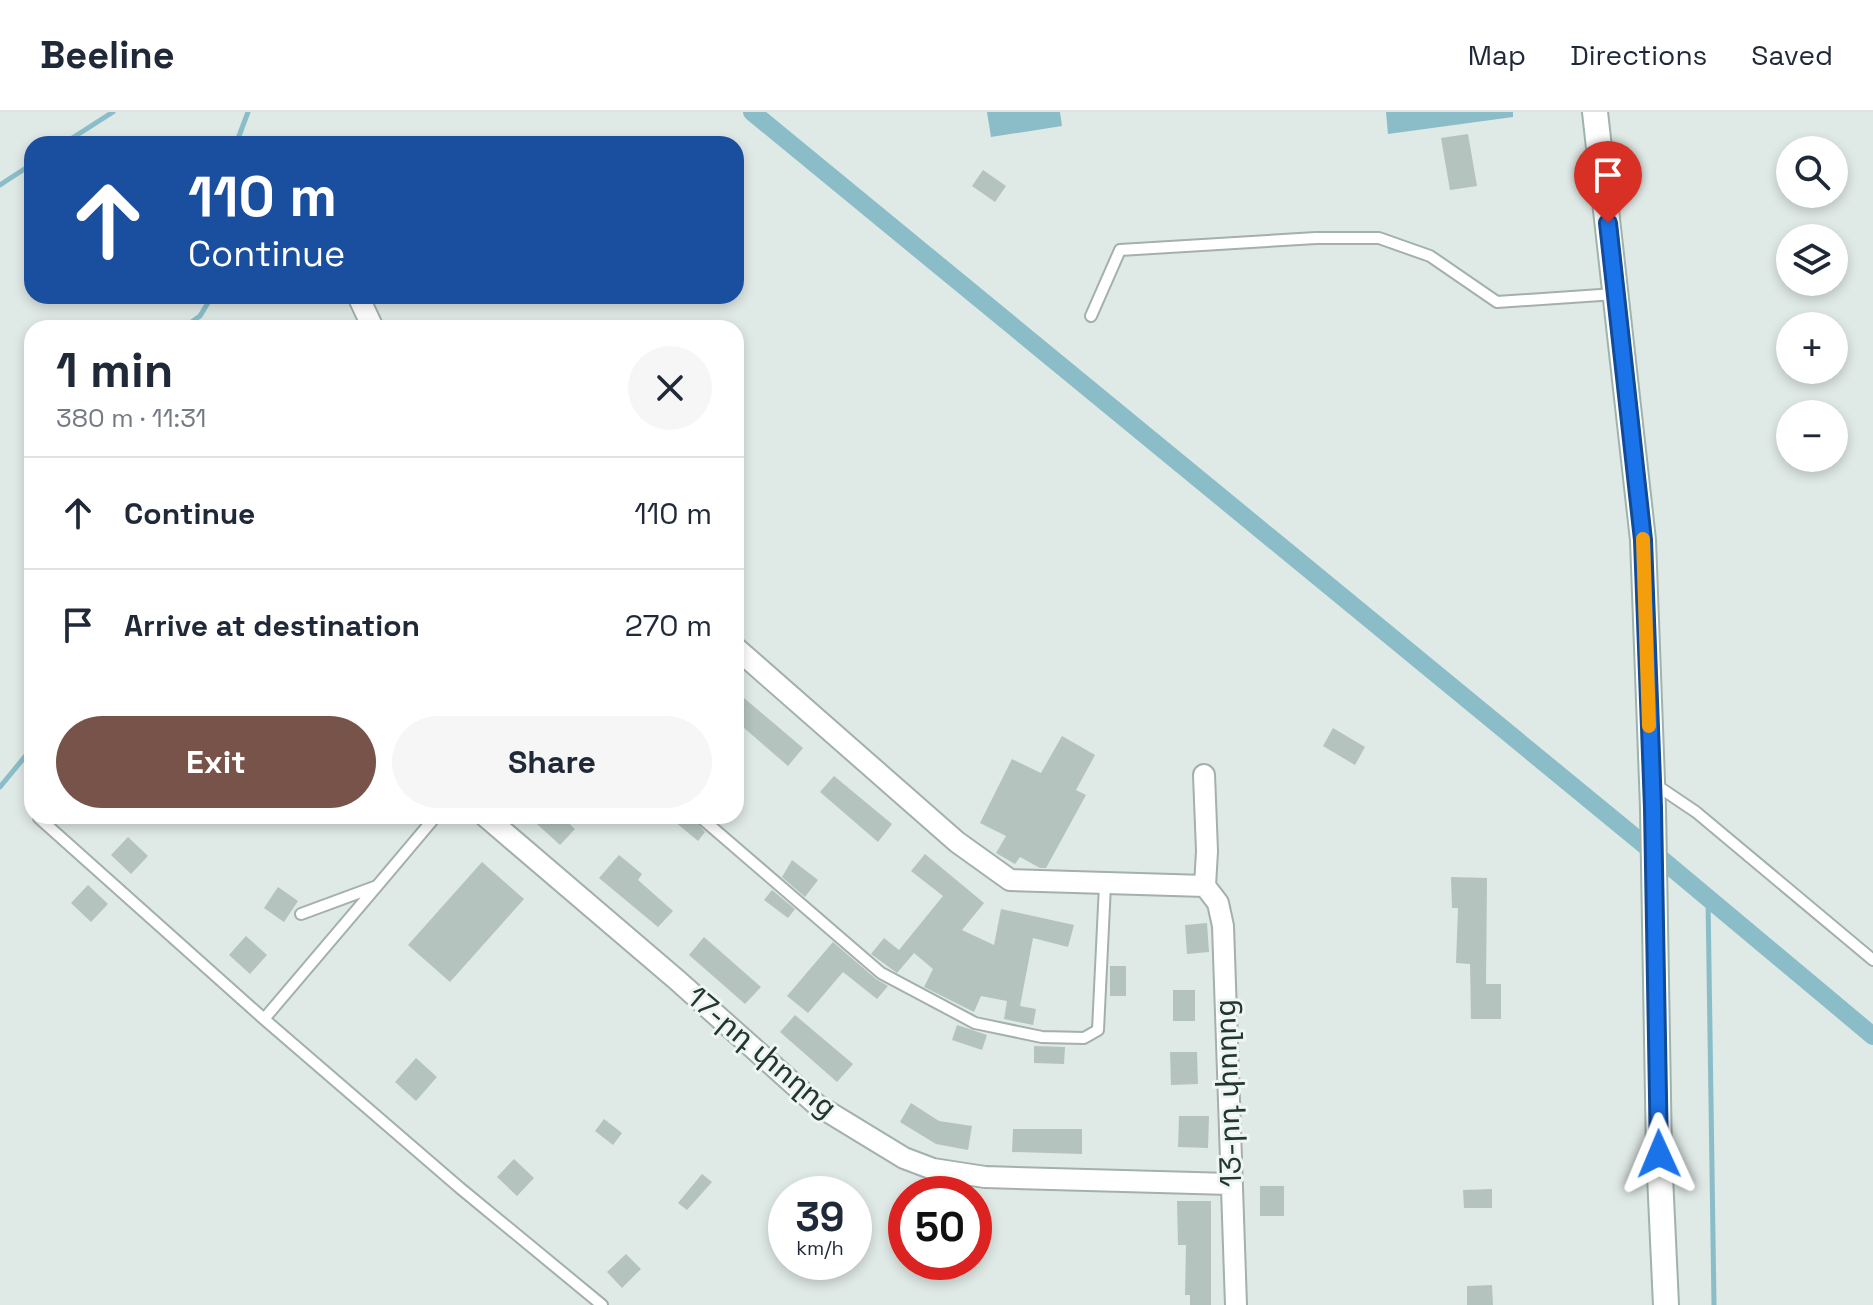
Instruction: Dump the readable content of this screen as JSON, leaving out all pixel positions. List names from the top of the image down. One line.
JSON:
{"streets":{"street":["17-րդ փողոց","13-րդ փողոց"]},"crossings":[["17-րդ փողոց","13-րդ փողոց"]],"page":{"header":"Beeline","nav":["Map","Directions","Saved"],"map_buttons":["+","−"],"turn":["110 m","Continue"],"heading":["1 min","380 m · 11:31"],"list":[{"name":"Continue","value":"110 m"},{"name":"Arrive at destination","value":"270 m"}],"buttons":["Exit","Share"],"speed":"39 km/h","limit":"50"}}
